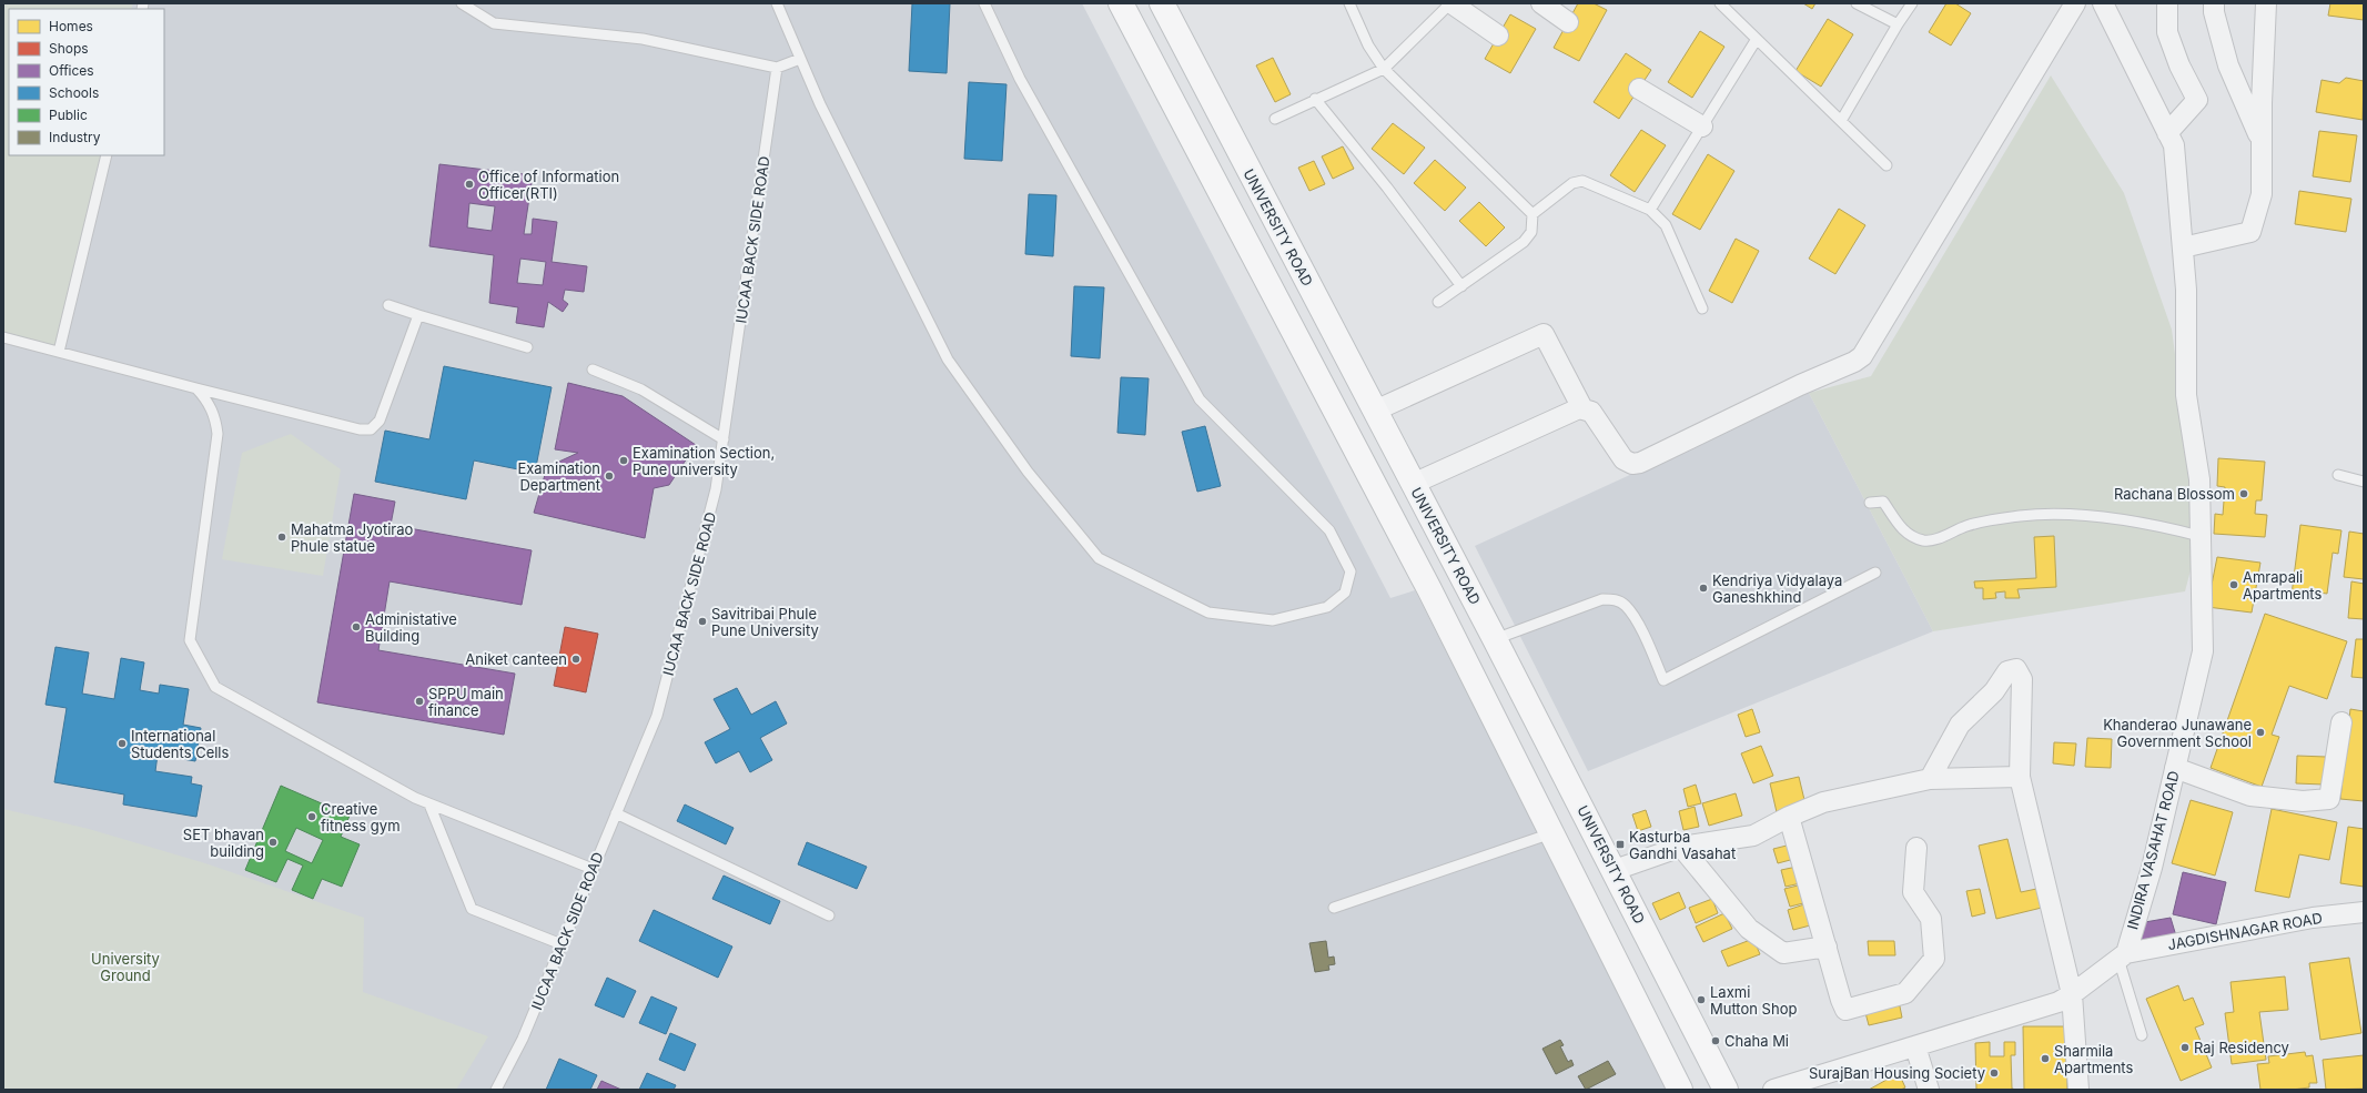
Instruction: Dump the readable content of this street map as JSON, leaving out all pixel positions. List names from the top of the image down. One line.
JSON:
{"streets":{"main road":["UNIVERSITY ROAD"],"street":["INDIRA VASAHAT ROAD","JAGDISHNAGAR ROAD"],"lane":["IUCAA BACK SIDE ROAD"]},"crossings":[["INDIRA VASAHAT ROAD","JAGDISHNAGAR ROAD"]],"parks":["University Ground"],"places":{"other":["Office of Information Officer(RTI)","Examination Section, Pune university","Examination Department","Rachana Blossom","Mahatma Jyotirao Phule statue","Amrapali Apartments","Kendriya Vidyalaya Ganeshkhind","Savitribai Phule Pune University","Administative Building","Aniket canteen","SPPU main finance","Khanderao Junawane Government School","International Students Cells","Creative fitness gym","SET bhavan building","Laxmi Mutton Shop","Chaha Mi","Raj Residency","Sharmila Apartments","SurajBan Housing Society"],"transit":["Kasturba Gandhi Vasahat"]},"legend":["Homes","Shops","Offices","Schools","Public","Industry"]}
